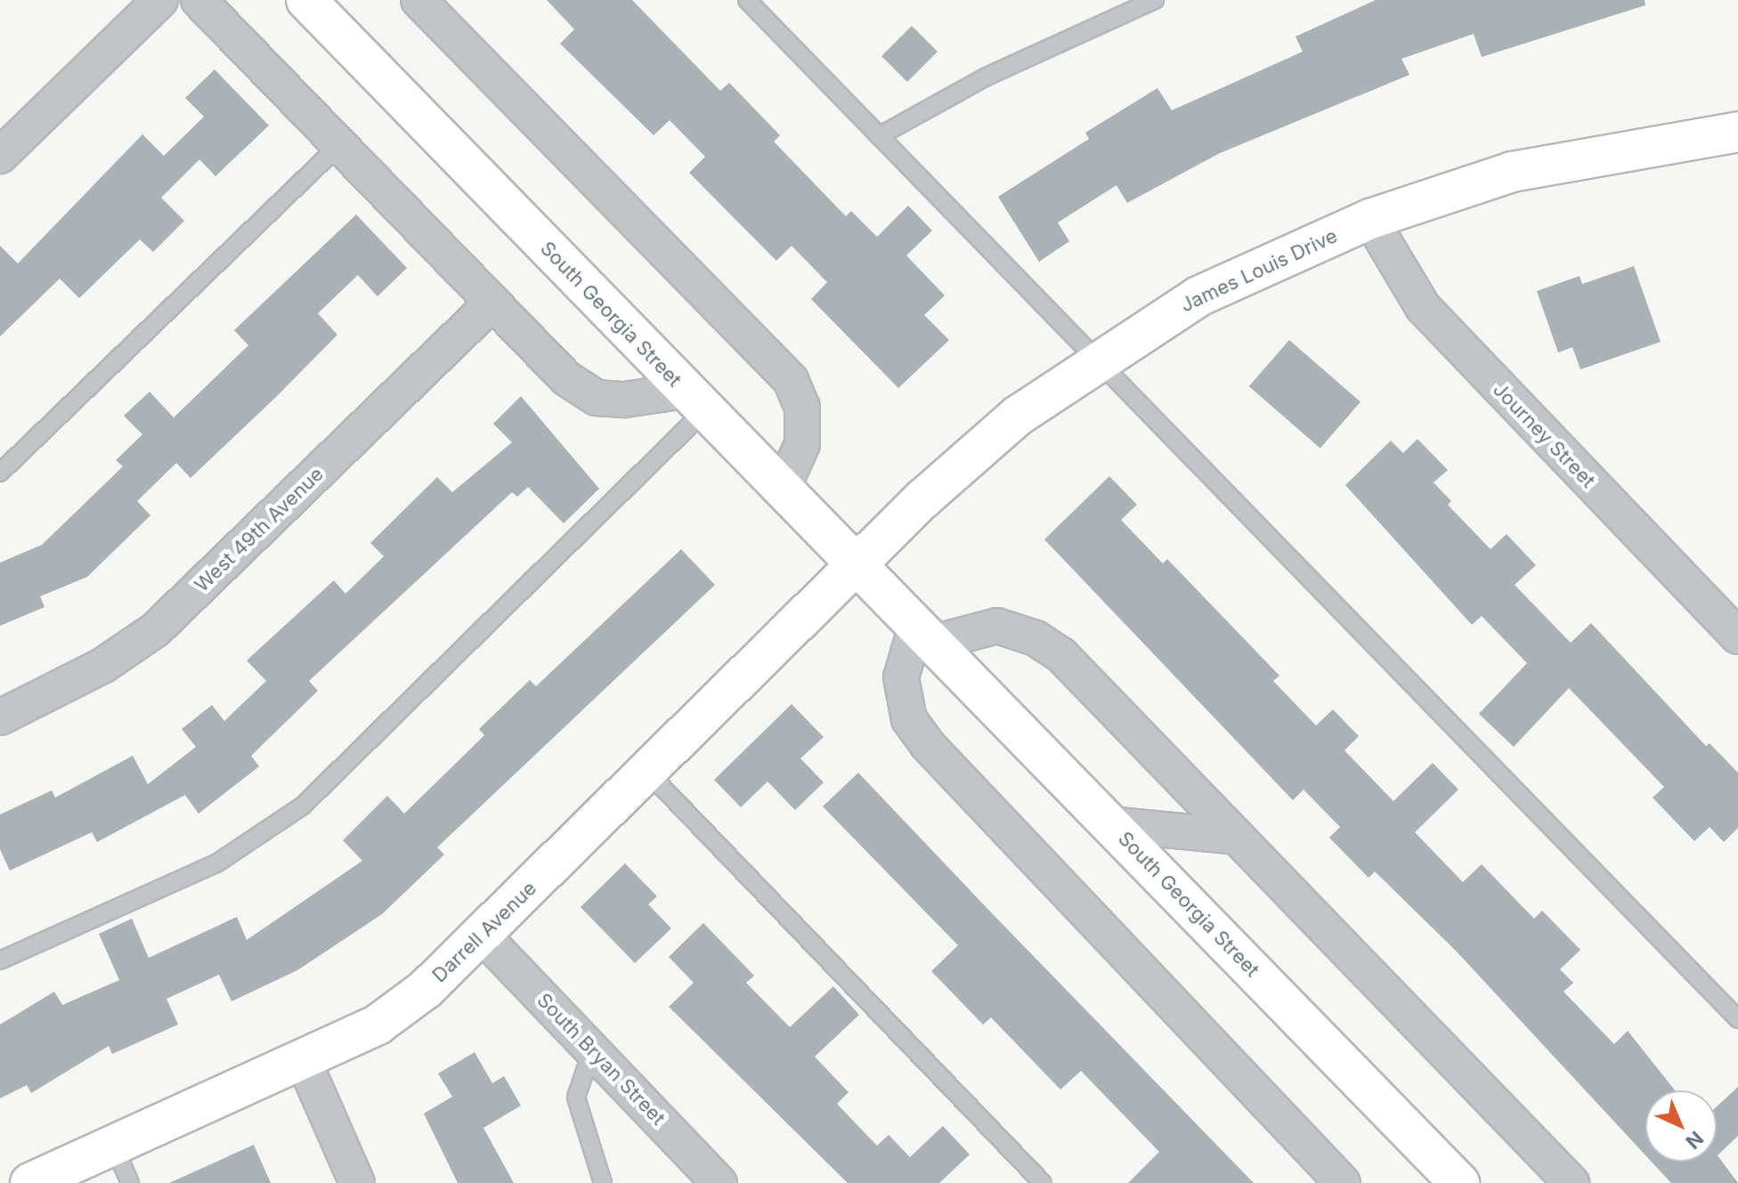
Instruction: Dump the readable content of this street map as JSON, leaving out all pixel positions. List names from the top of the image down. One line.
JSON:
{"streets":{"main road":["James Louis Drive","South Georgia Street","Darrell Avenue"],"street":["Journey Street","West 49th Avenue","South Bryan Street"]},"crossings":[["James Louis Drive","South Georgia Street"],["James Louis Drive","Journey Street"],["James Louis Drive","Darrell Avenue"],["South Georgia Street","Darrell Avenue"],["Darrell Avenue","South Bryan Street"]],"north":"bottom right"}
